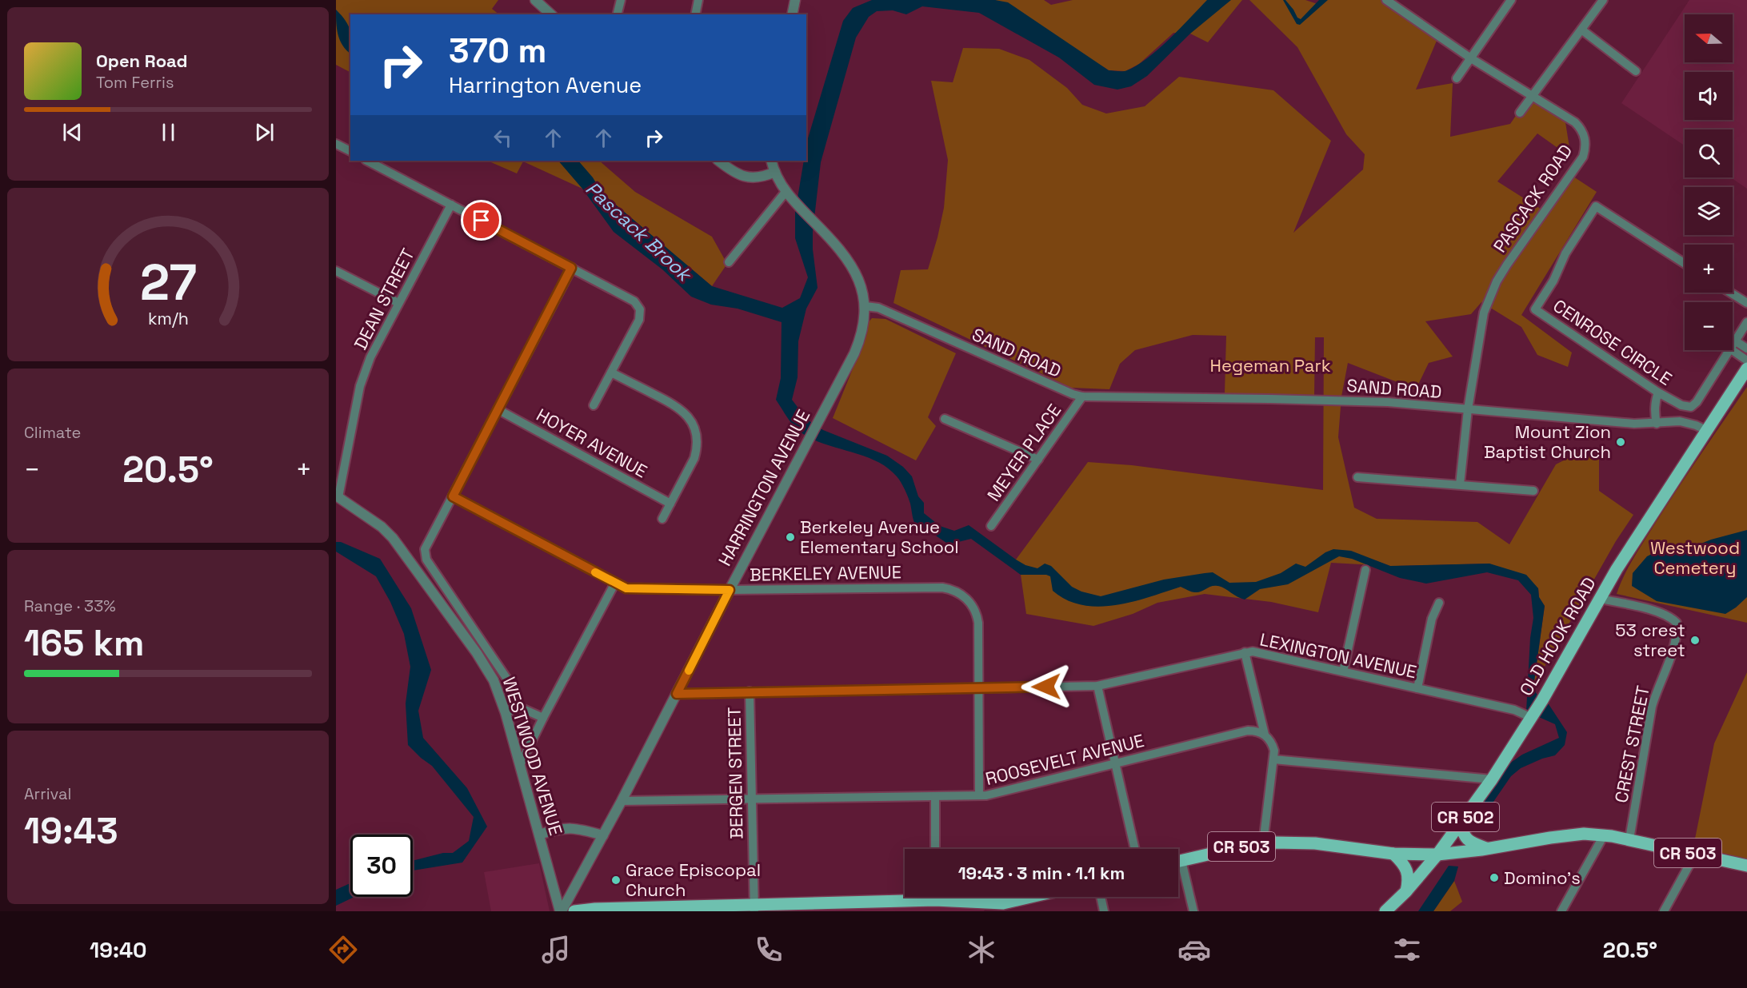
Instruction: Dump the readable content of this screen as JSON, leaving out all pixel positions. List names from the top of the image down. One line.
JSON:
{"streets":{"main road":["OLD HOOK ROAD","CR 502","CR 503"],"street":["PASCACK ROAD","DEAN STREET","CENROSE CIRCLE","SAND ROAD","HOYER AVENUE","MEYER PLACE","HARRINGTON AVENUE","BERKELEY AVENUE","LEXINGTON AVENUE","CREST STREET","WESTWOOD AVENUE","ROOSEVELT AVENUE","BERGEN STREET"]},"crossings":[["PASCACK ROAD","SAND ROAD"],["DEAN STREET","WESTWOOD AVENUE"],["SAND ROAD","MEYER PLACE"],["SAND ROAD","HARRINGTON AVENUE"],["SAND ROAD","OLD HOOK ROAD"],["HARRINGTON AVENUE","BERKELEY AVENUE"],["HARRINGTON AVENUE","LEXINGTON AVENUE"],["HARRINGTON AVENUE","WESTWOOD AVENUE"],["HARRINGTON AVENUE","ROOSEVELT AVENUE"],["BERKELEY AVENUE","LEXINGTON AVENUE"],["BERKELEY AVENUE","ROOSEVELT AVENUE"],["OLD HOOK ROAD","LEXINGTON AVENUE"],["OLD HOOK ROAD","CREST STREET"],["OLD HOOK ROAD","CR 503"],["LEXINGTON AVENUE","BERGEN STREET"],["CREST STREET","CR 503"],["ROOSEVELT AVENUE","BERGEN STREET"]],"water":["Pascack Brook"],"parks":["Hegeman Park","Westwood Cemetery"],"places":["Mount Zion Baptist Church","Berkeley Avenue Elementary School","53 crest street","Domino's","Grace Episcopal Church"],"north":"left","page":{"map_buttons":["+","−"],"turn":["370 m","Harrington Avenue"],"song":["Open Road","Tom Ferris"],"tile":["Climate",["Range · 33%","165 km"],["Arrival","19:43"]],"heat":["−","20.5°","+"],"limit":"30","trip":"19:43 · 3 min · 1.1 km","tabs":["19:40","20.5°"],"gauge":["27","km/h"]}}
